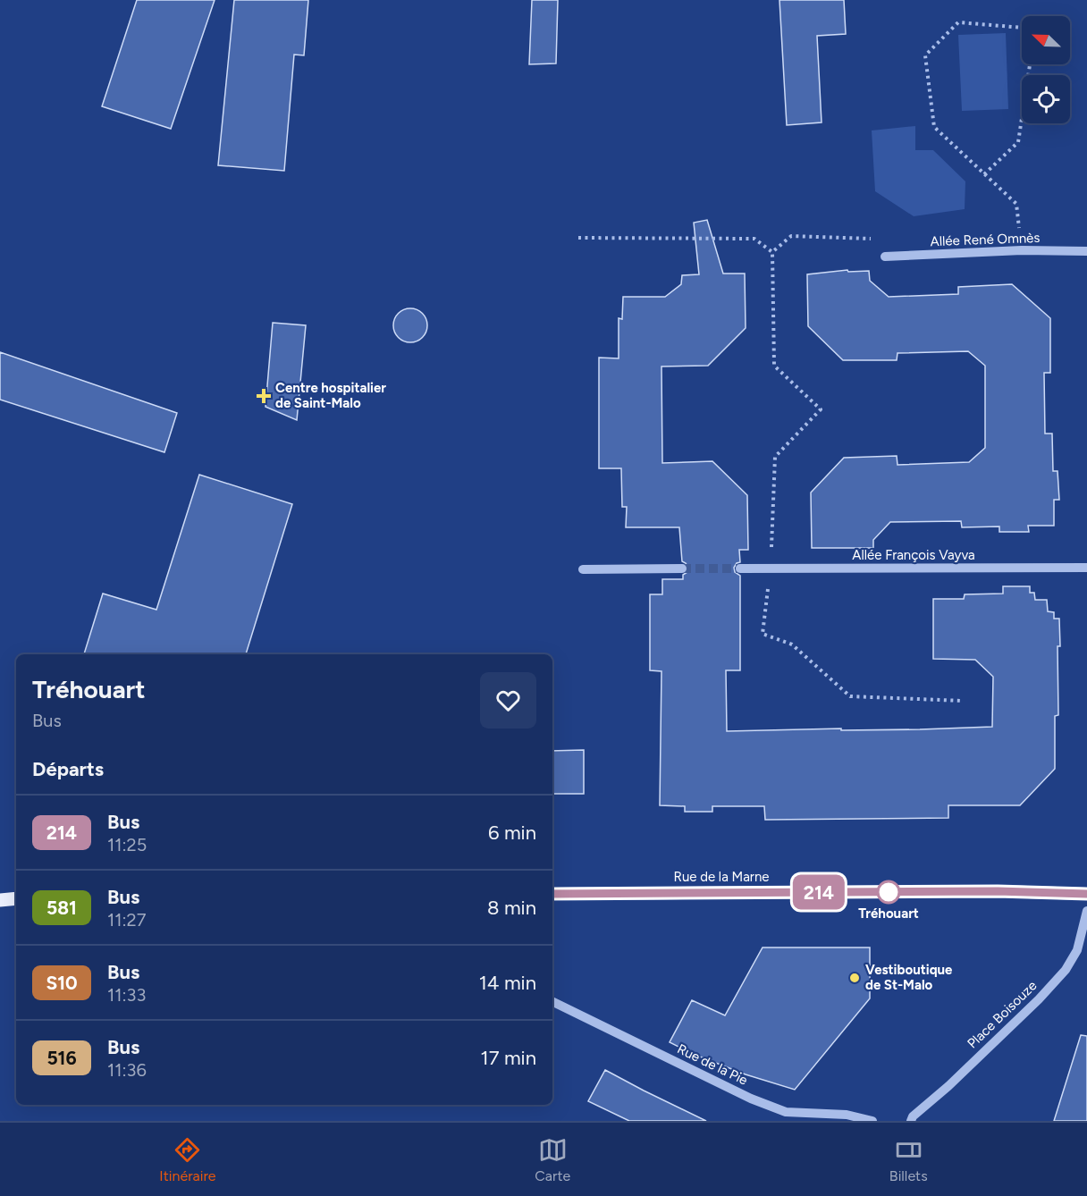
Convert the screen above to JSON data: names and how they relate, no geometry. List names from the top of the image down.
{
  "streets": {
    "main road": ["Rue de la Marne"],
    "street": [
      "Allée René Omnès",
      "Allée François Vayva",
      "Place Boisouze",
      "Rue de la Pie"
    ]
  },
  "places": {
    "health": ["Centre hospitalier de Saint-Malo"],
    "other": ["Tréhouart", "Vestiboutique de St-Malo"]
  },
  "lines": ["bus line 214"],
  "north": "top left",
  "page": {
    "on_map": "214",
    "heading": [
      ["Tréhouart", "Bus"],
      "Départs"
    ],
    "list": [
      {
        "mark": "214",
        "name": "Bus",
        "note": "11:25",
        "value": "6 min"
      },
      {
        "mark": "581",
        "name": "Bus",
        "note": "11:27",
        "value": "8 min"
      },
      {
        "mark": "S10",
        "name": "Bus",
        "note": "11:33",
        "value": "14 min"
      },
      {
        "mark": "516",
        "name": "Bus",
        "note": "11:36",
        "value": "17 min"
      }
    ],
    "tabs": ["Itinéraire", "Carte", "Billets"]
  }
}
